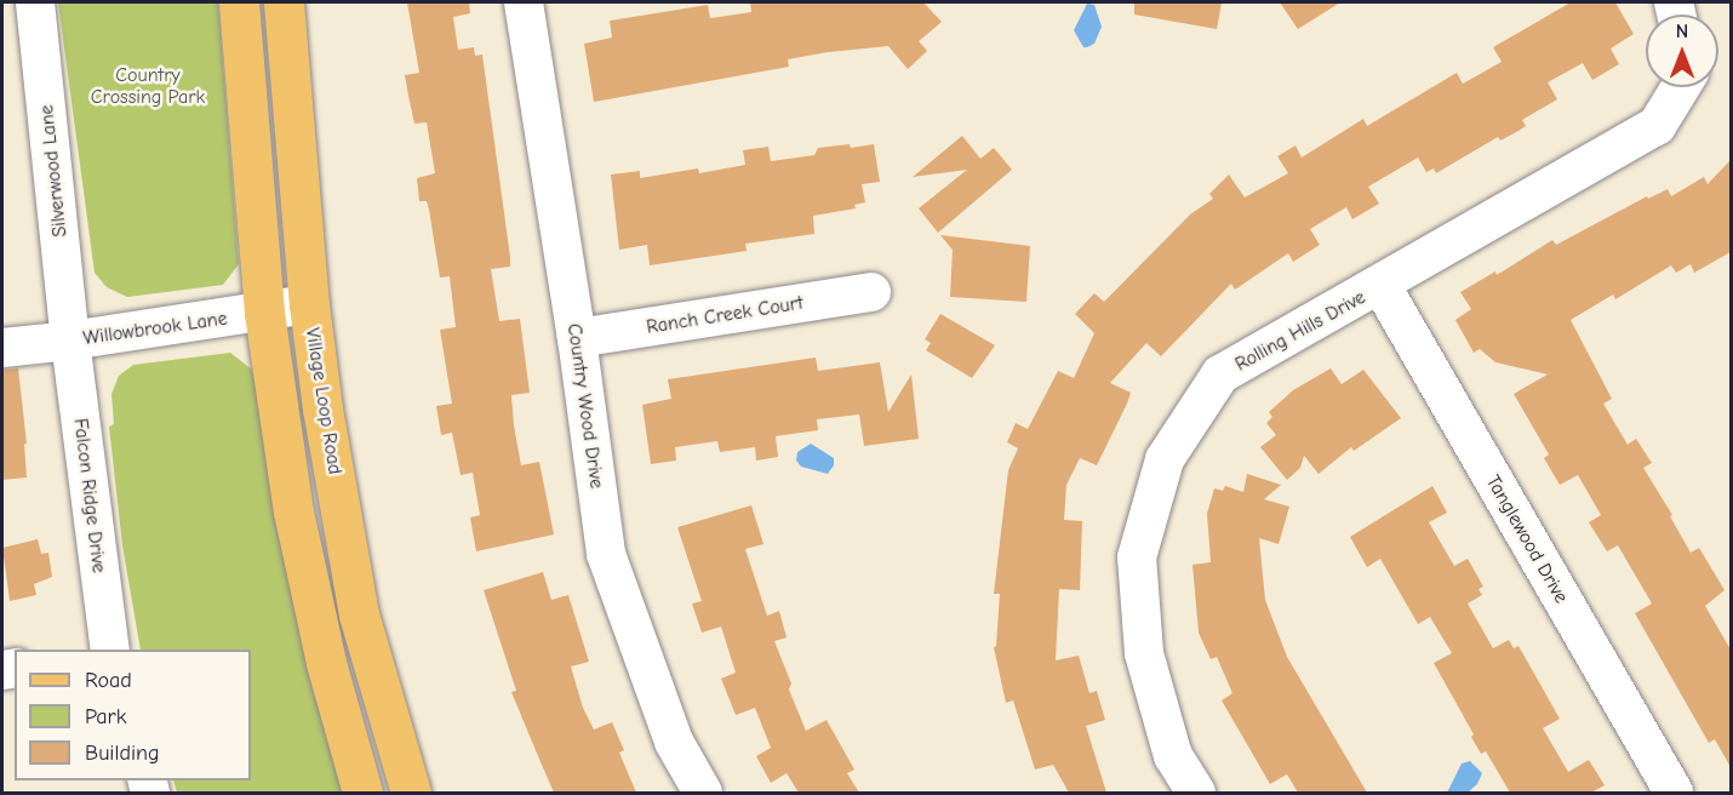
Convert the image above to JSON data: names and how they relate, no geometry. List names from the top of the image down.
{
  "streets": {
    "main road": ["Village Loop Road"],
    "street": [
      "Silverwood Lane",
      "Ranch Creek Court",
      "Willowbrook Lane",
      "Rolling Hills Drive",
      "Country Wood Drive",
      "Falcon Ridge Drive",
      "Tanglewood Drive"
    ]
  },
  "crossings": [
    ["Silverwood Lane", "Willowbrook Lane"],
    ["Silverwood Lane", "Falcon Ridge Drive"],
    ["Ranch Creek Court", "Country Wood Drive"],
    ["Willowbrook Lane", "Village Loop Road"],
    ["Willowbrook Lane", "Falcon Ridge Drive"],
    ["Rolling Hills Drive", "Tanglewood Drive"]
  ],
  "parks": ["Country Crossing Park"],
  "legend": ["Road", "Park", "Building"],
  "north": "top"
}
